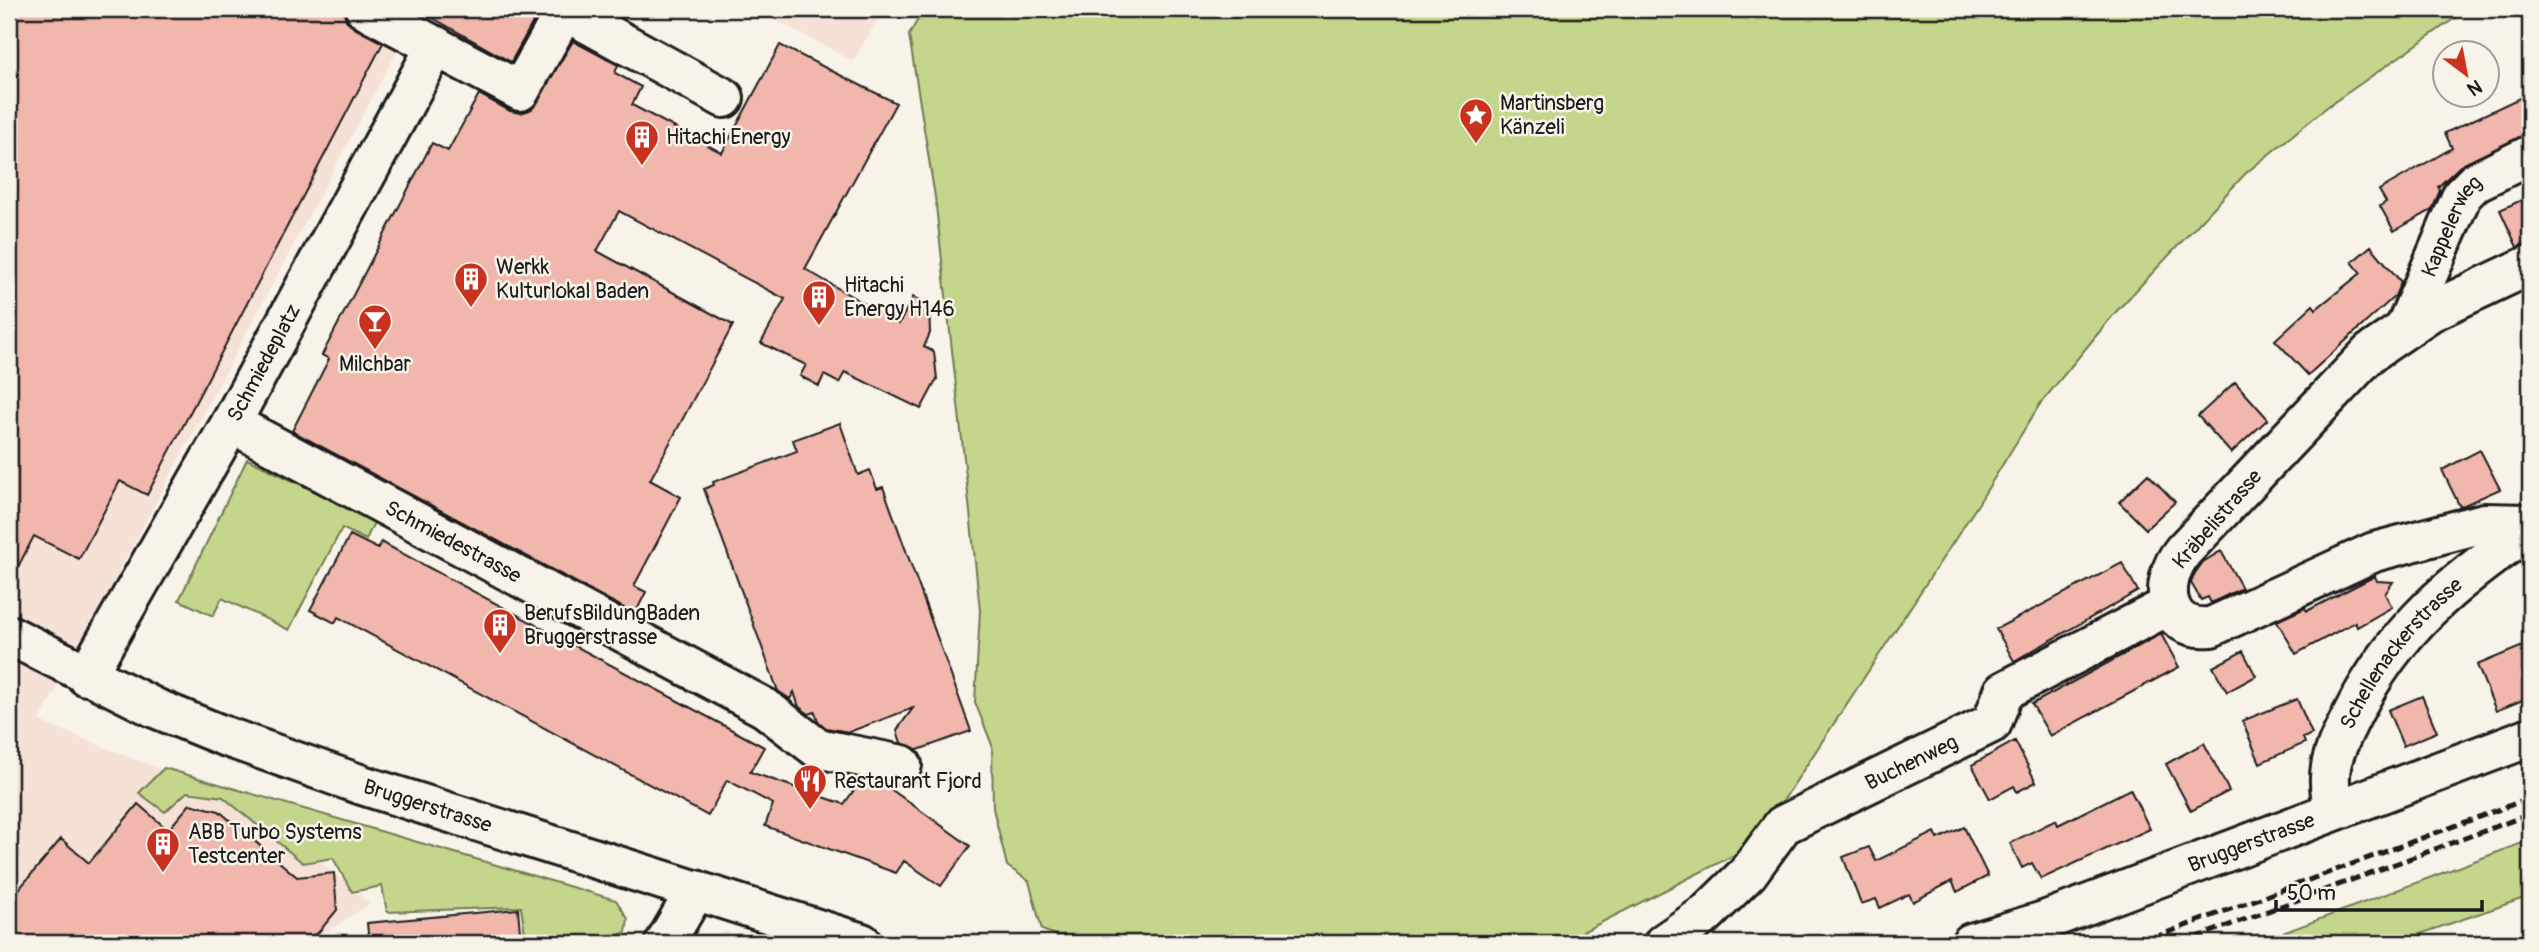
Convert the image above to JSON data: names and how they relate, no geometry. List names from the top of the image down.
{
  "streets": {
    "street": [
      "Kappelerweg",
      "Schmiedeplatz",
      "Kräbelistrasse",
      "Schmiedestrasse",
      "Schellenackerstrasse",
      "Buchenweg",
      "Bruggerstrasse"
    ]
  },
  "crossings": [
    ["Kappelerweg", "Kräbelistrasse"],
    ["Schmiedeplatz", "Schmiedestrasse"],
    ["Schmiedeplatz", "Bruggerstrasse"],
    ["Kräbelistrasse", "Buchenweg"],
    ["Schellenackerstrasse", "Bruggerstrasse"]
  ],
  "places": {
    "place": ["Martinsberg Känzeli"],
    "building": [
      "Hitachi Energy",
      "Werkk Kulturlokal Baden",
      "Hitachi Energy H146",
      "BerufsBildungBaden Bruggerstrasse",
      "ABB Turbo Systems Testcenter"
    ],
    "bar": ["Milchbar"],
    "restaurant": ["Restaurant Fjord"]
  },
  "scale_bar": "50 m",
  "north": "bottom right"
}
